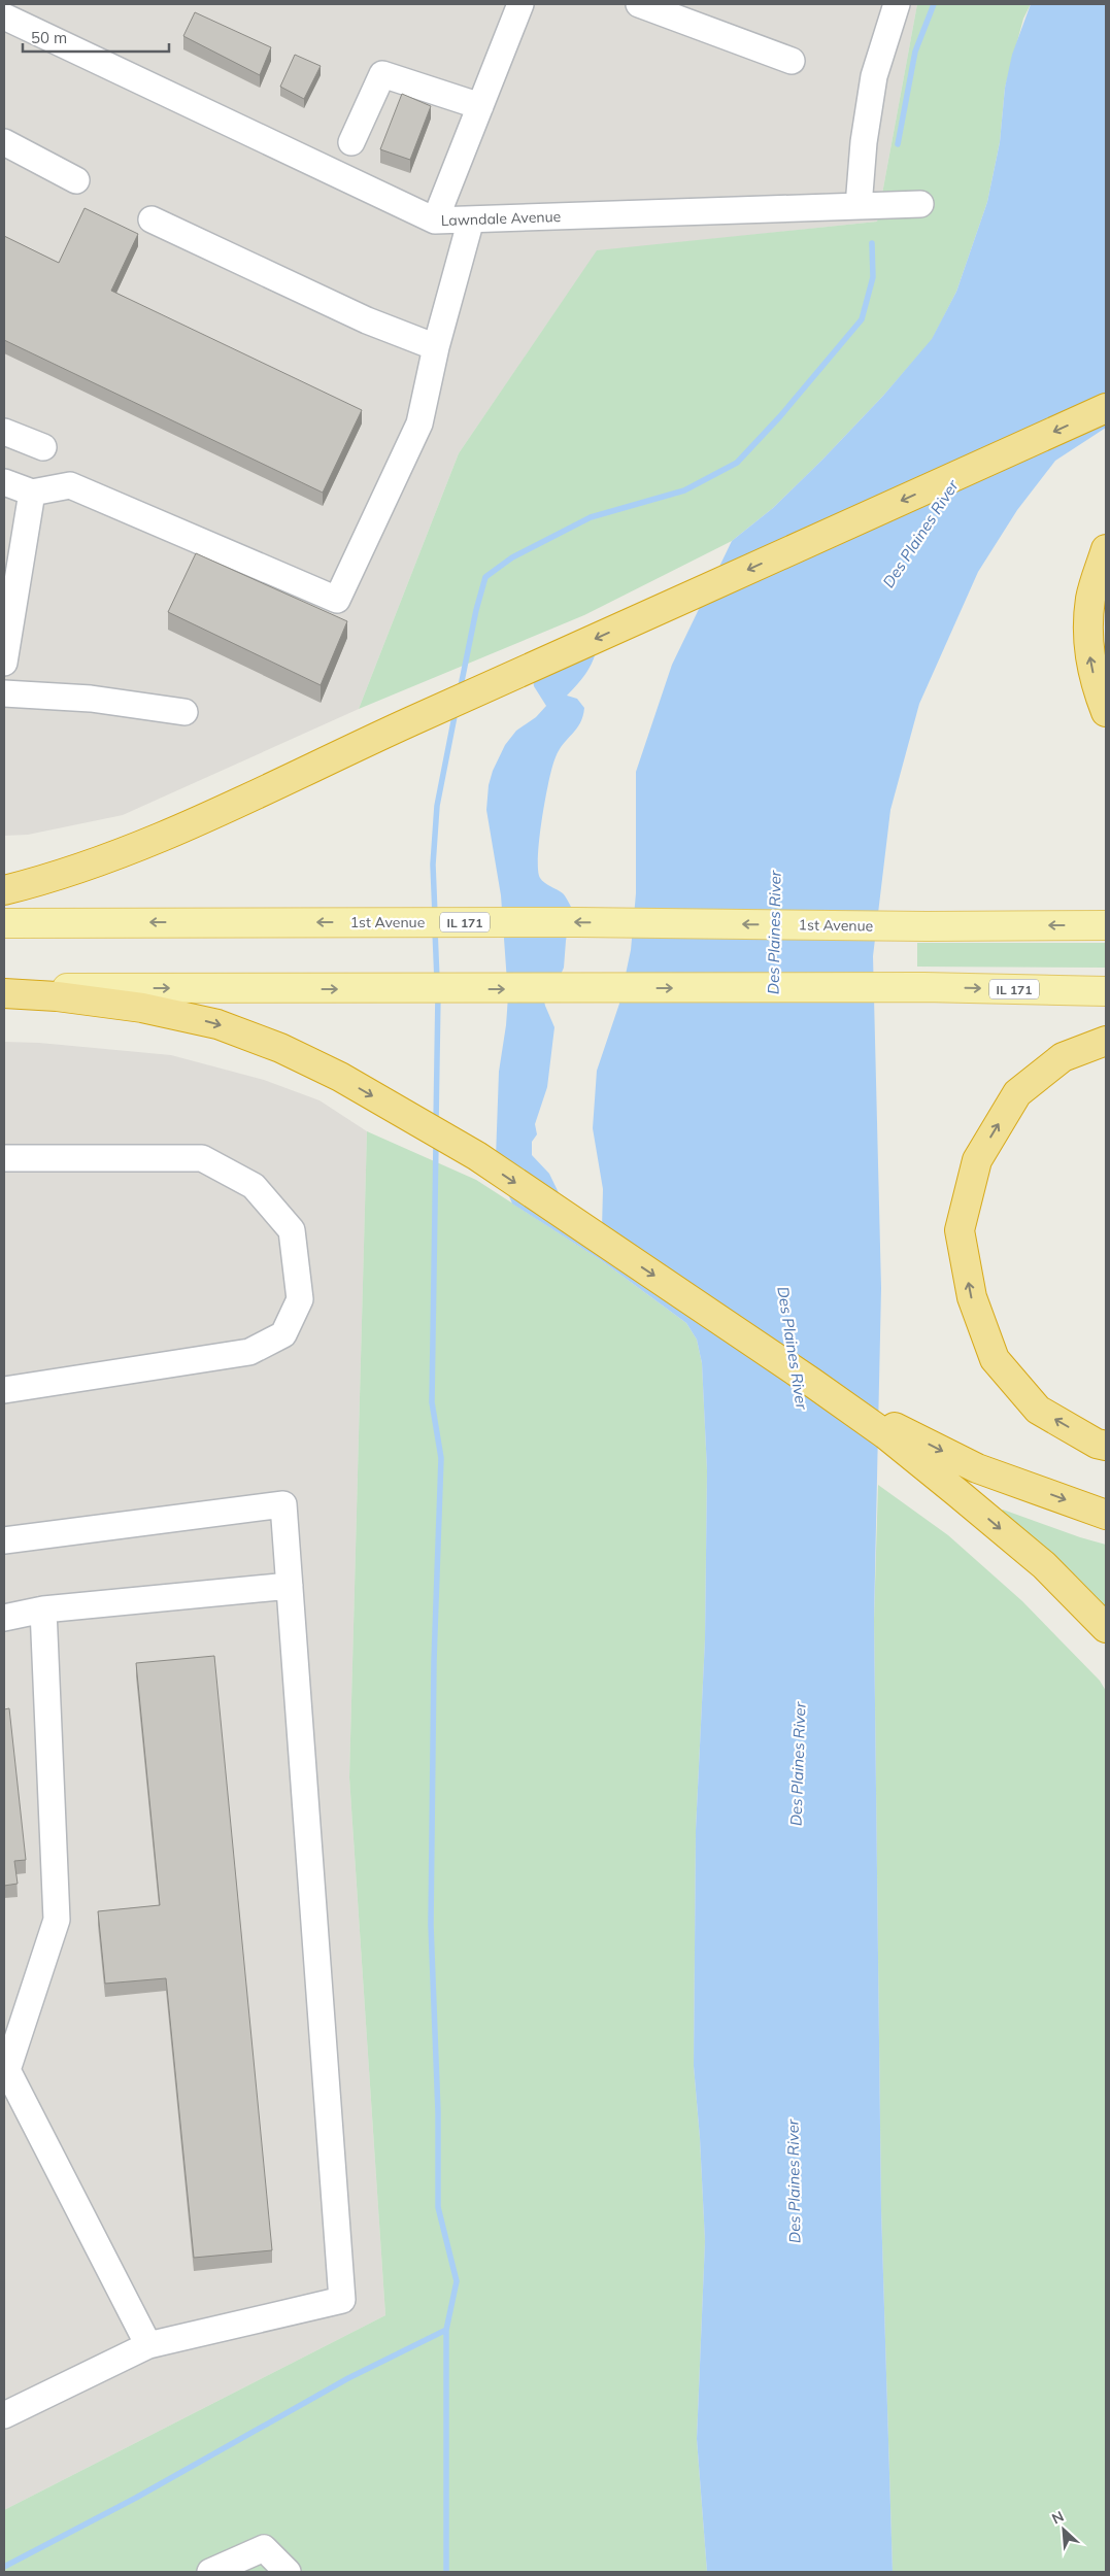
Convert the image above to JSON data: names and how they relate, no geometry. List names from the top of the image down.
{
  "streets": {
    "main road": ["1st Avenue", "IL 171"],
    "street": ["Lawndale Avenue"]
  },
  "water": ["Des Plaines River"],
  "scale_bar": "50 m",
  "north": "top left"
}
